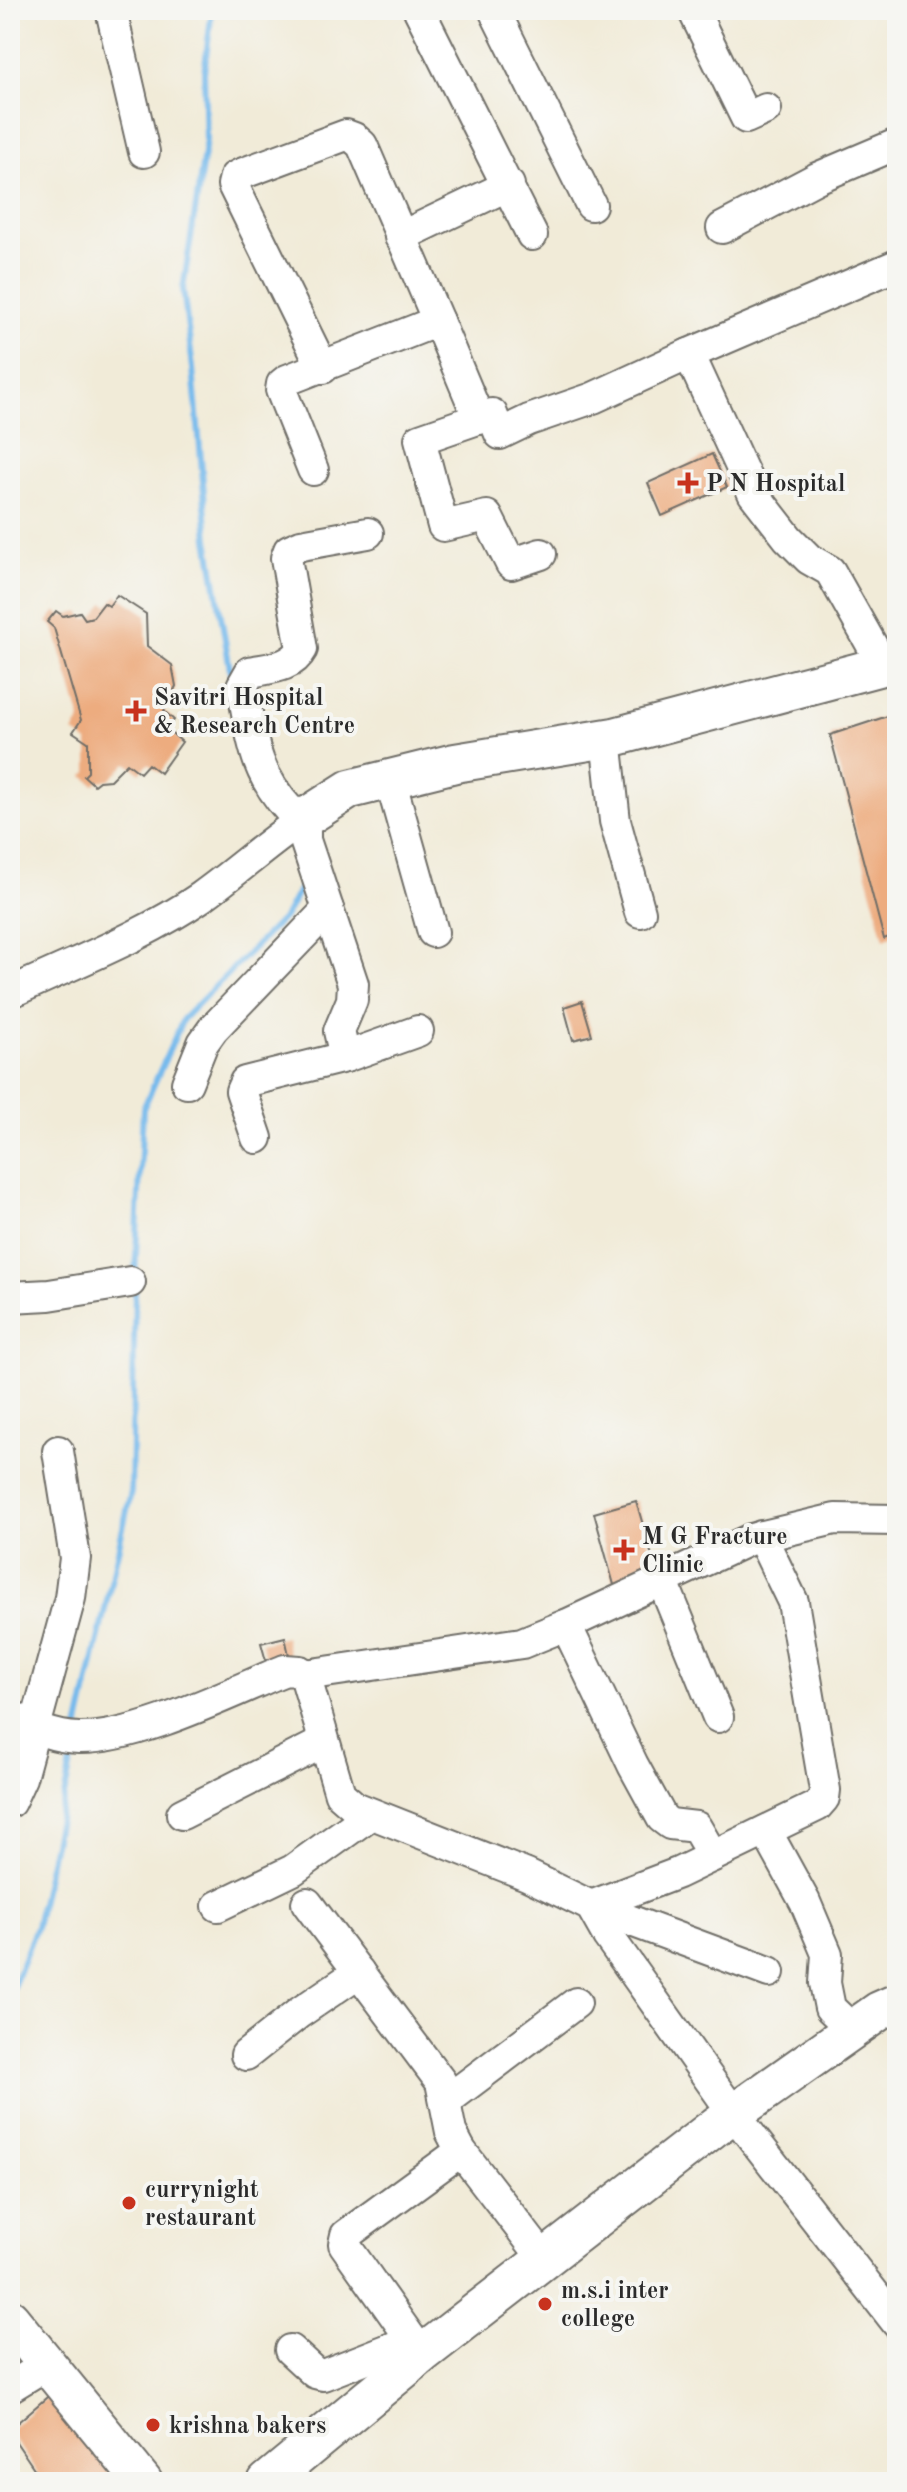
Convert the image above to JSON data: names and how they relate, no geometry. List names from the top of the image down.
{
  "places": {
    "health": ["P N Hospital", "Savitri Hospital & Research Centre", "M G Fracture Clinic"],
    "other": ["currynight restaurant", "m.s.i inter college", "krishna bakers"]
  }
}
